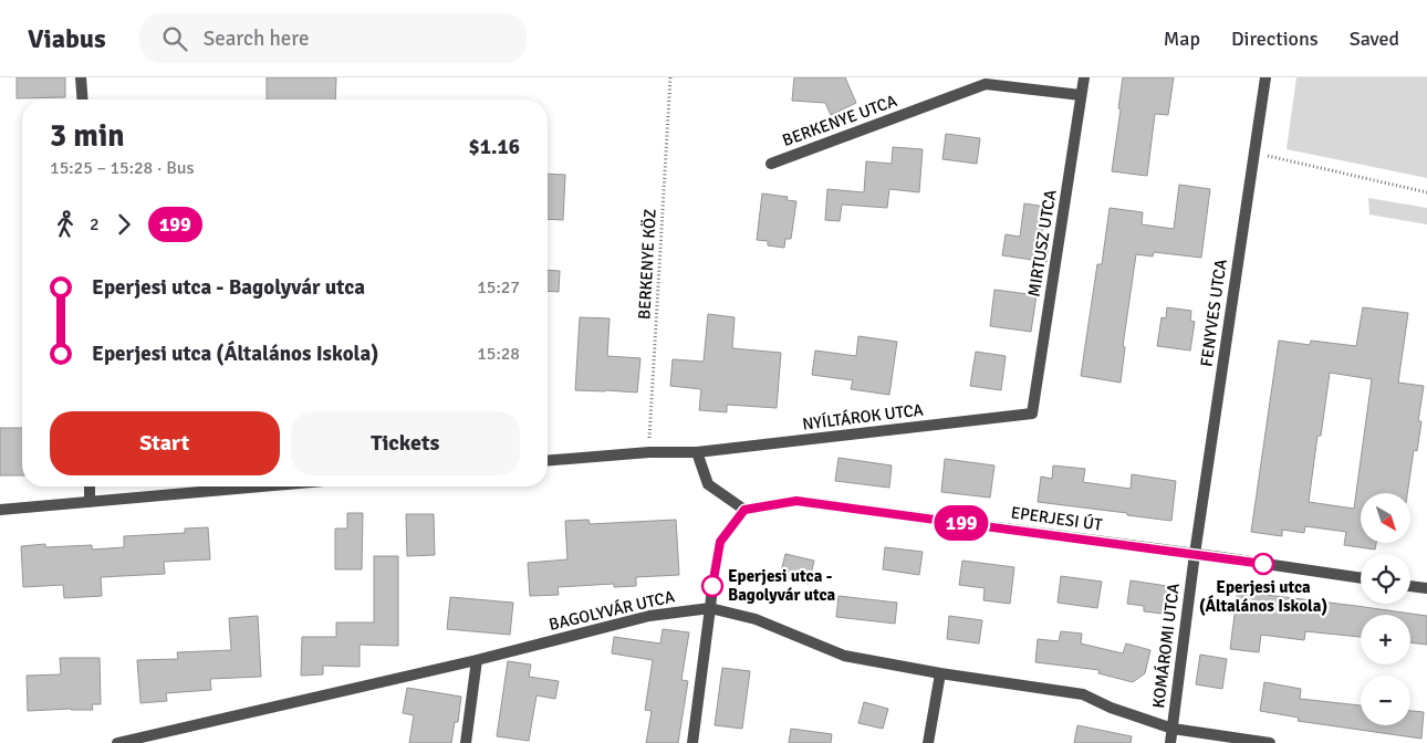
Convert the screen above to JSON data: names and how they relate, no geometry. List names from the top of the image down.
{
  "streets": {
    "street": [
      "BERKENYE UTCA",
      "MIRTUSZ UTCA",
      "FENYVES UTCA",
      "NYÍLTÁROK UTCA",
      "EPERJESI ÚT",
      "BAGOLYVÁR UTCA",
      "KOMÁROMI UTCA"
    ],
    "path": ["BERKENYE KÖZ"]
  },
  "crossings": [
    ["BERKENYE UTCA", "MIRTUSZ UTCA"],
    ["MIRTUSZ UTCA", "NYÍLTÁROK UTCA"],
    ["BERKENYE KÖZ", "NYÍLTÁROK UTCA"],
    ["FENYVES UTCA", "EPERJESI ÚT"],
    ["FENYVES UTCA", "KOMÁROMI UTCA"],
    ["EPERJESI ÚT", "KOMÁROMI UTCA"],
    ["BAGOLYVÁR UTCA", "KOMÁROMI UTCA"]
  ],
  "places": ["Eperjesi utca (Általános Iskola)", "Eperjesi utca - Bagolyvár utca"],
  "lines": ["bus line 199"],
  "north": "bottom right",
  "page": {
    "header": "Viabus",
    "search": "Search here",
    "nav": ["Map", "Directions", "Saved"],
    "on_map": "199",
    "heading": ["3 min", "15:25 – 15:28 · Bus", "$1.16"],
    "legs": ["2", "199"],
    "list": [
      {
        "name": "Eperjesi utca - Bagolyvár utca",
        "value": "15:27"
      },
      {
        "name": "Eperjesi utca (Általános Iskola)",
        "value": "15:28"
      }
    ],
    "buttons": ["Start", "Tickets"],
    "map_buttons": ["+", "−"]
  }
}
